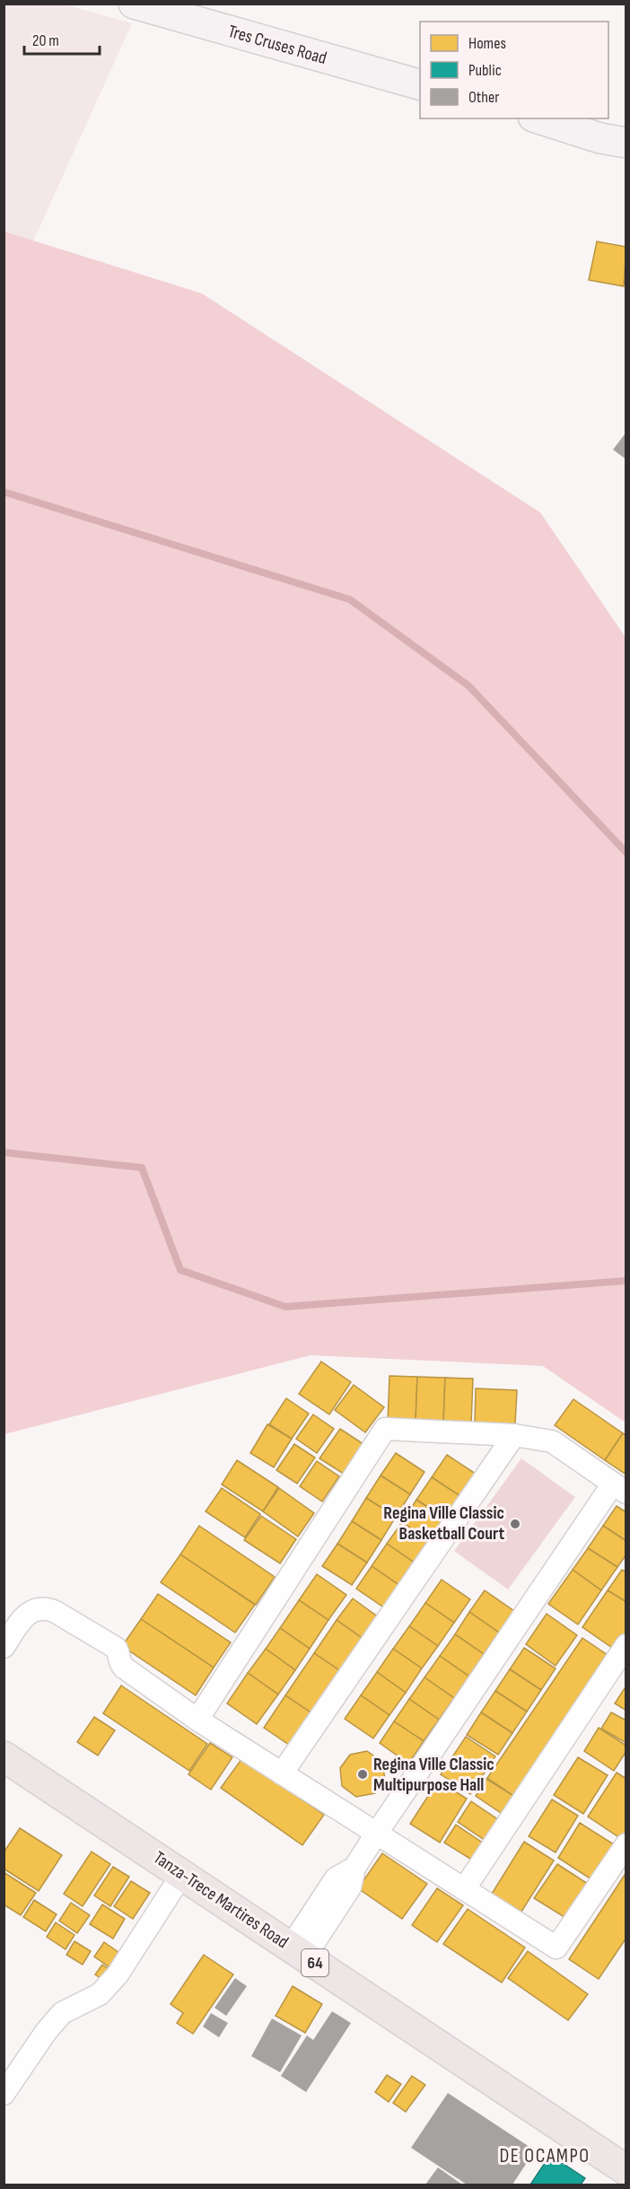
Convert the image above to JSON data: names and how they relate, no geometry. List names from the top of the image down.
{
  "streets": {
    "main road": ["Tres Cruses Road", "Tanza-Trece Martires Road", "64"]
  },
  "districts": ["DE OCAMPO"],
  "places": ["Regina Ville Classic Basketball Court", "Regina Ville Classic Multipurpose Hall"],
  "legend": ["Homes", "Public", "Other"],
  "scale_bar": "20 m"
}
